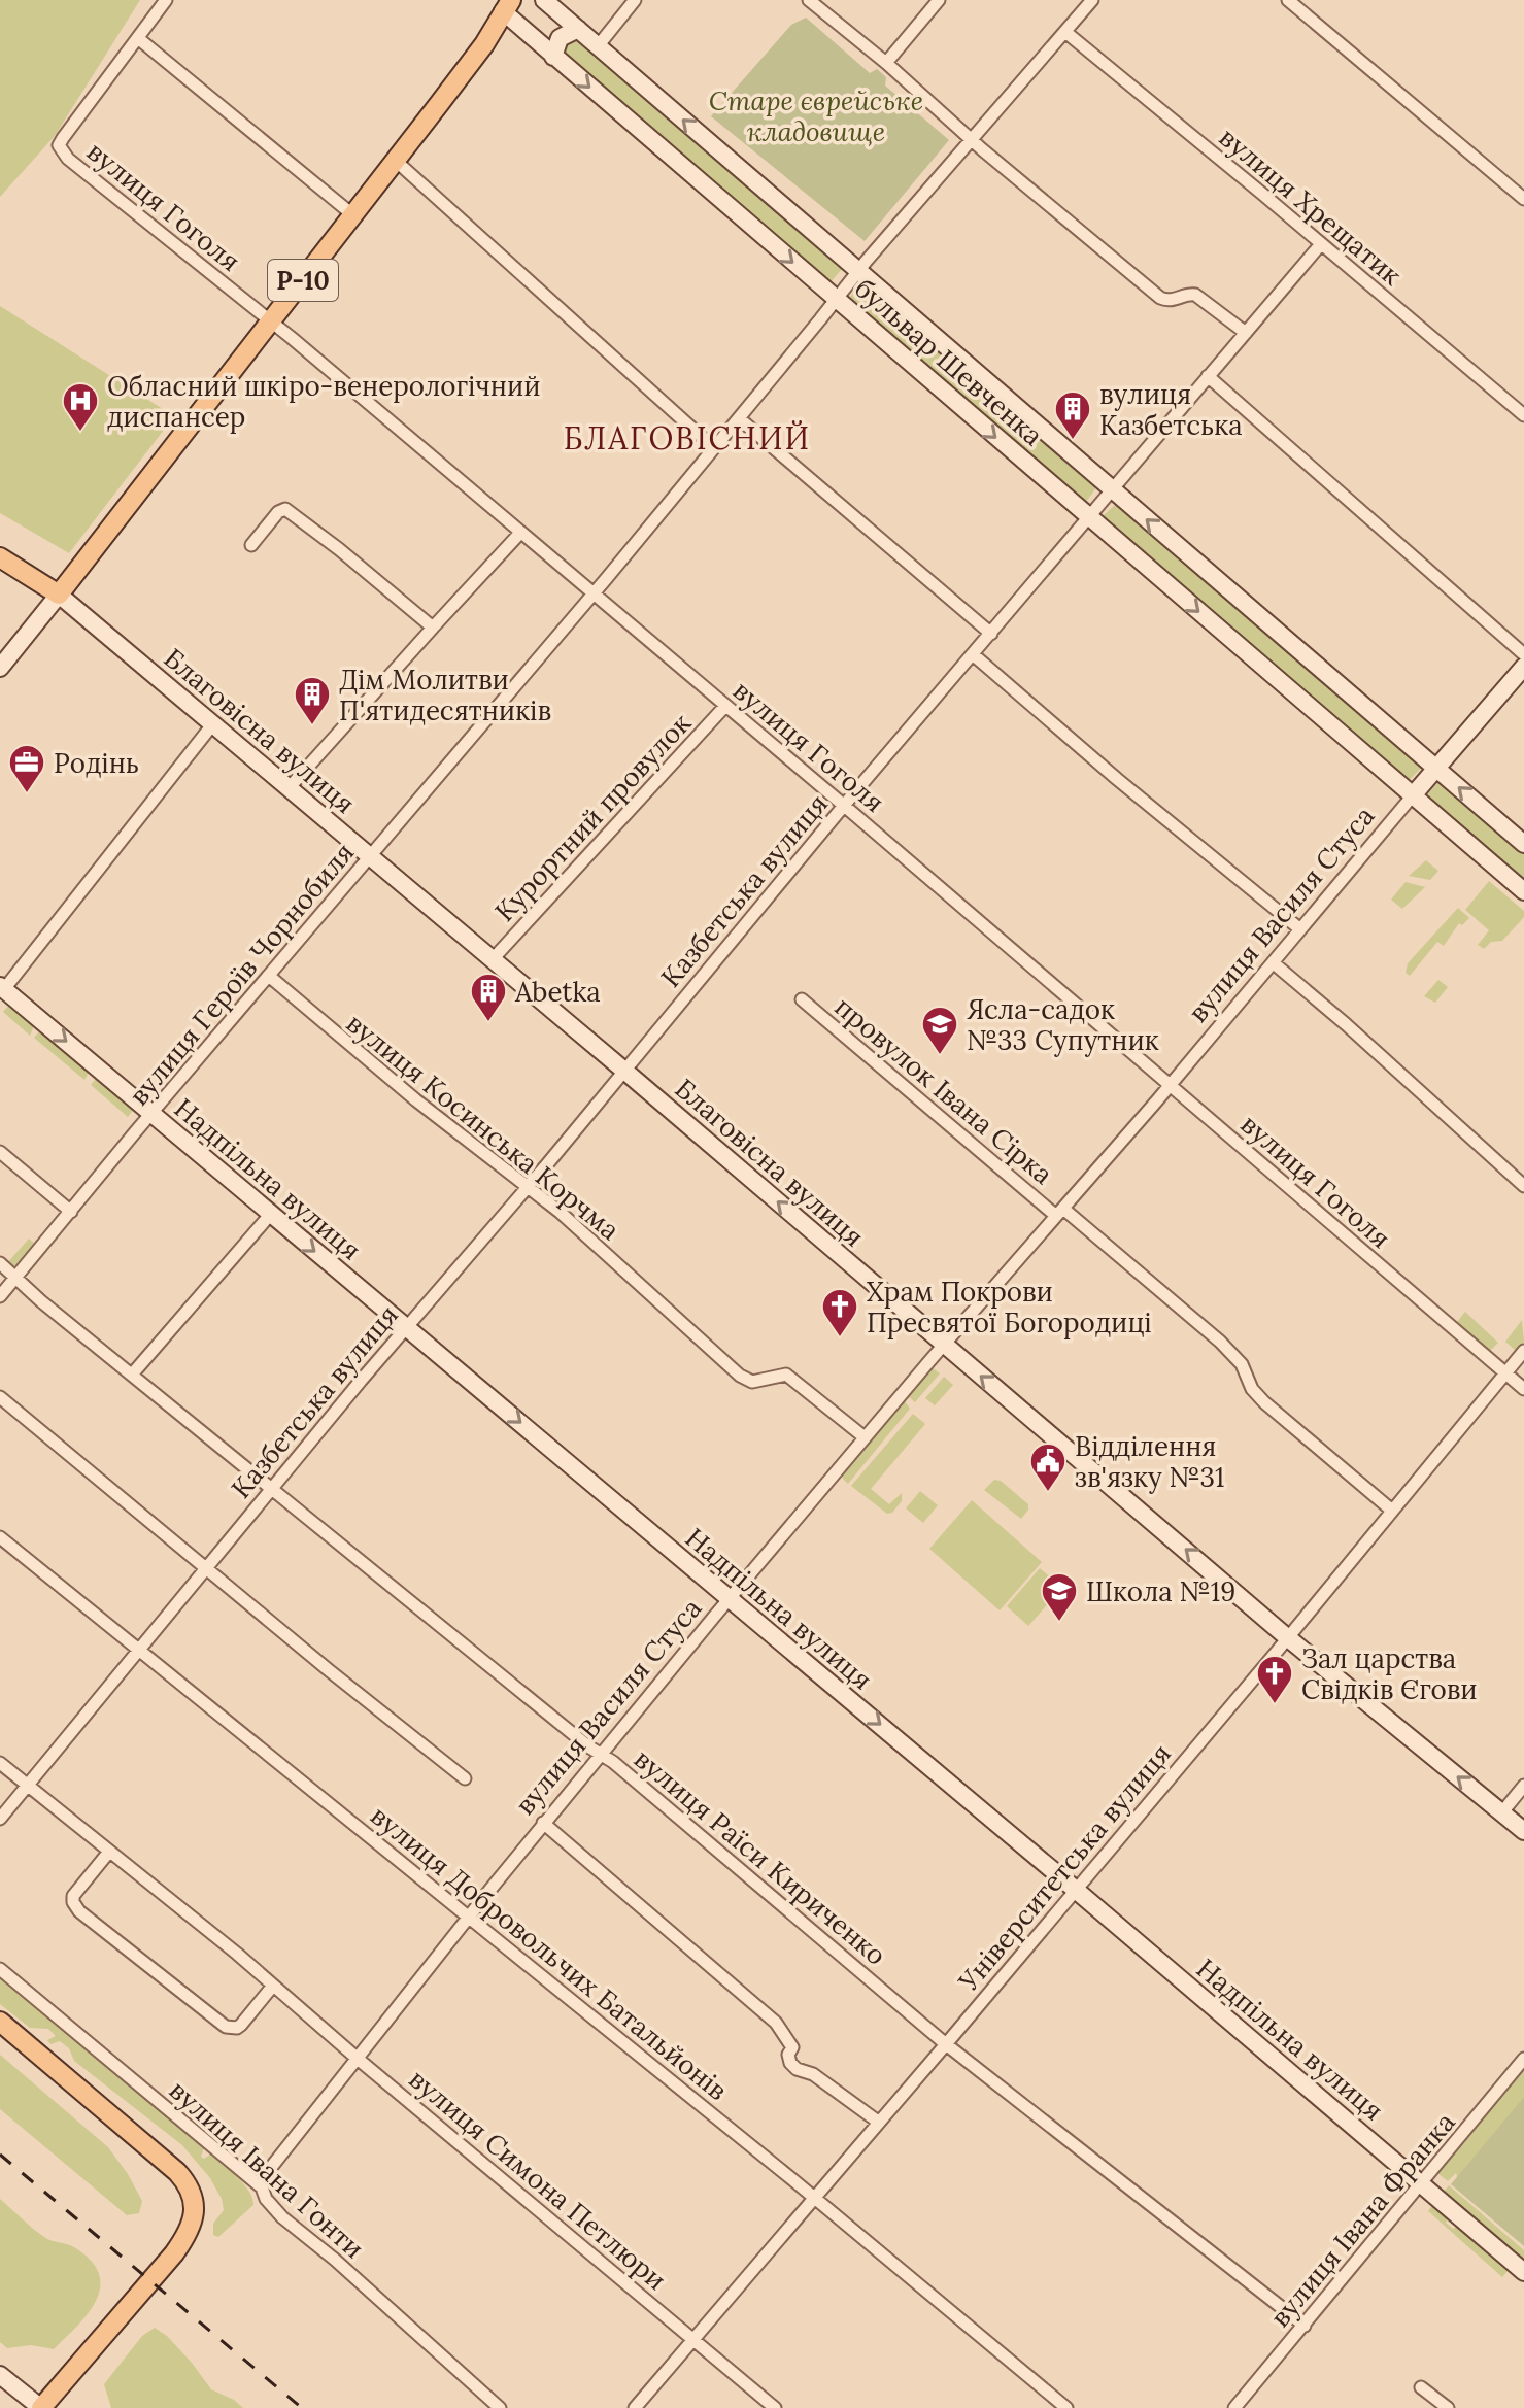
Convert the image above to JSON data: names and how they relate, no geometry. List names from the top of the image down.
{
  "streets": {
    "main road": [
      "Р-10",
      "бульвар Шевченка",
      "Благовісна вулиця",
      "вулиця Василя Стуса",
      "Надпільна вулиця"
    ],
    "street": [
      "вулиця Гоголя",
      "вулиця Хрещатик",
      "Курортний провулок",
      "Казбетська вулиця",
      "вулиця Героїв Чорнобиля",
      "провулок Івана Сірка",
      "вулиця Косинська Корчма",
      "вулиця Раїси Кириченко",
      "Університетська вулиця",
      "вулиця Добровольчих Батальйонів",
      "вулиця Івана Гонти",
      "вулиця Симона Петлюри",
      "вулиця Івана Франка"
    ]
  },
  "crossings": [
    ["вулиця Гоголя", "Р-10"],
    ["вулиця Гоголя", "Курортний провулок"],
    ["вулиця Гоголя", "Казбетська вулиця"],
    ["вулиця Гоголя", "вулиця Василя Стуса"],
    ["вулиця Гоголя", "вулиця Героїв Чорнобиля"],
    ["вулиця Гоголя", "Університетська вулиця"],
    ["вулиця Хрещатик", "Казбетська вулиця"],
    ["вулиця Хрещатик", "вулиця Героїв Чорнобиля"],
    ["Р-10", "бульвар Шевченка"],
    ["Р-10", "Благовісна вулиця"],
    ["бульвар Шевченка", "Казбетська вулиця"],
    ["бульвар Шевченка", "вулиця Василя Стуса"],
    ["бульвар Шевченка", "вулиця Героїв Чорнобиля"],
    ["Благовісна вулиця", "Курортний провулок"],
    ["Благовісна вулиця", "Казбетська вулиця"],
    ["Благовісна вулиця", "вулиця Василя Стуса"],
    ["Благовісна вулиця", "вулиця Героїв Чорнобиля"],
    ["Благовісна вулиця", "Університетська вулиця"],
    ["Казбетська вулиця", "вулиця Косинська Корчма"],
    ["Казбетська вулиця", "Надпільна вулиця"],
    ["Казбетська вулиця", "вулиця Раїси Кириченко"],
    ["Казбетська вулиця", "вулиця Добровольчих Батальйонів"],
    ["Казбетська вулиця", "вулиця Симона Петлюри"],
    ["вулиця Василя Стуса", "провулок Івана Сірка"],
    ["вулиця Василя Стуса", "вулиця Косинська Корчма"],
    ["вулиця Василя Стуса", "Надпільна вулиця"],
    ["вулиця Василя Стуса", "вулиця Раїси Кириченко"],
    ["вулиця Василя Стуса", "вулиця Добровольчих Батальйонів"],
    ["вулиця Василя Стуса", "вулиця Івана Гонти"],
    ["вулиця Василя Стуса", "вулиця Симона Петлюри"],
    ["вулиця Героїв Чорнобиля", "вулиця Косинська Корчма"],
    ["вулиця Героїв Чорнобиля", "Надпільна вулиця"],
    ["вулиця Героїв Чорнобиля", "вулиця Раїси Кириченко"],
    ["провулок Івана Сірка", "Університетська вулиця"],
    ["Надпільна вулиця", "Університетська вулиця"],
    ["Надпільна вулиця", "вулиця Івана Франка"],
    ["вулиця Раїси Кириченко", "Університетська вулиця"],
    ["вулиця Раїси Кириченко", "вулиця Івана Франка"],
    ["Університетська вулиця", "вулиця Добровольчих Батальйонів"],
    ["Університетська вулиця", "вулиця Симона Петлюри"]
  ],
  "one_way": ["Благовісна вулиця", "Надпільна вулиця"],
  "districts": ["БЛАГОВІСНИЙ"],
  "parks": ["Старе єврейське кладовище"],
  "places": {
    "hospital": ["Обласний шкіро-венерологічний диспансер"],
    "building": ["вулиця Казбетська", "Дім Молитви П'ятидесятників", "Abetka"],
    "office": ["Родінь"],
    "school or university": ["Ясла-садок №33 Супутник", "Школа №19"],
    "church": ["Храм Покрови Пресвятої Богородиці", "Зал царства Свідків Єгови"],
    "public building": ["Відділення зв'язку №31"]
  }
}
